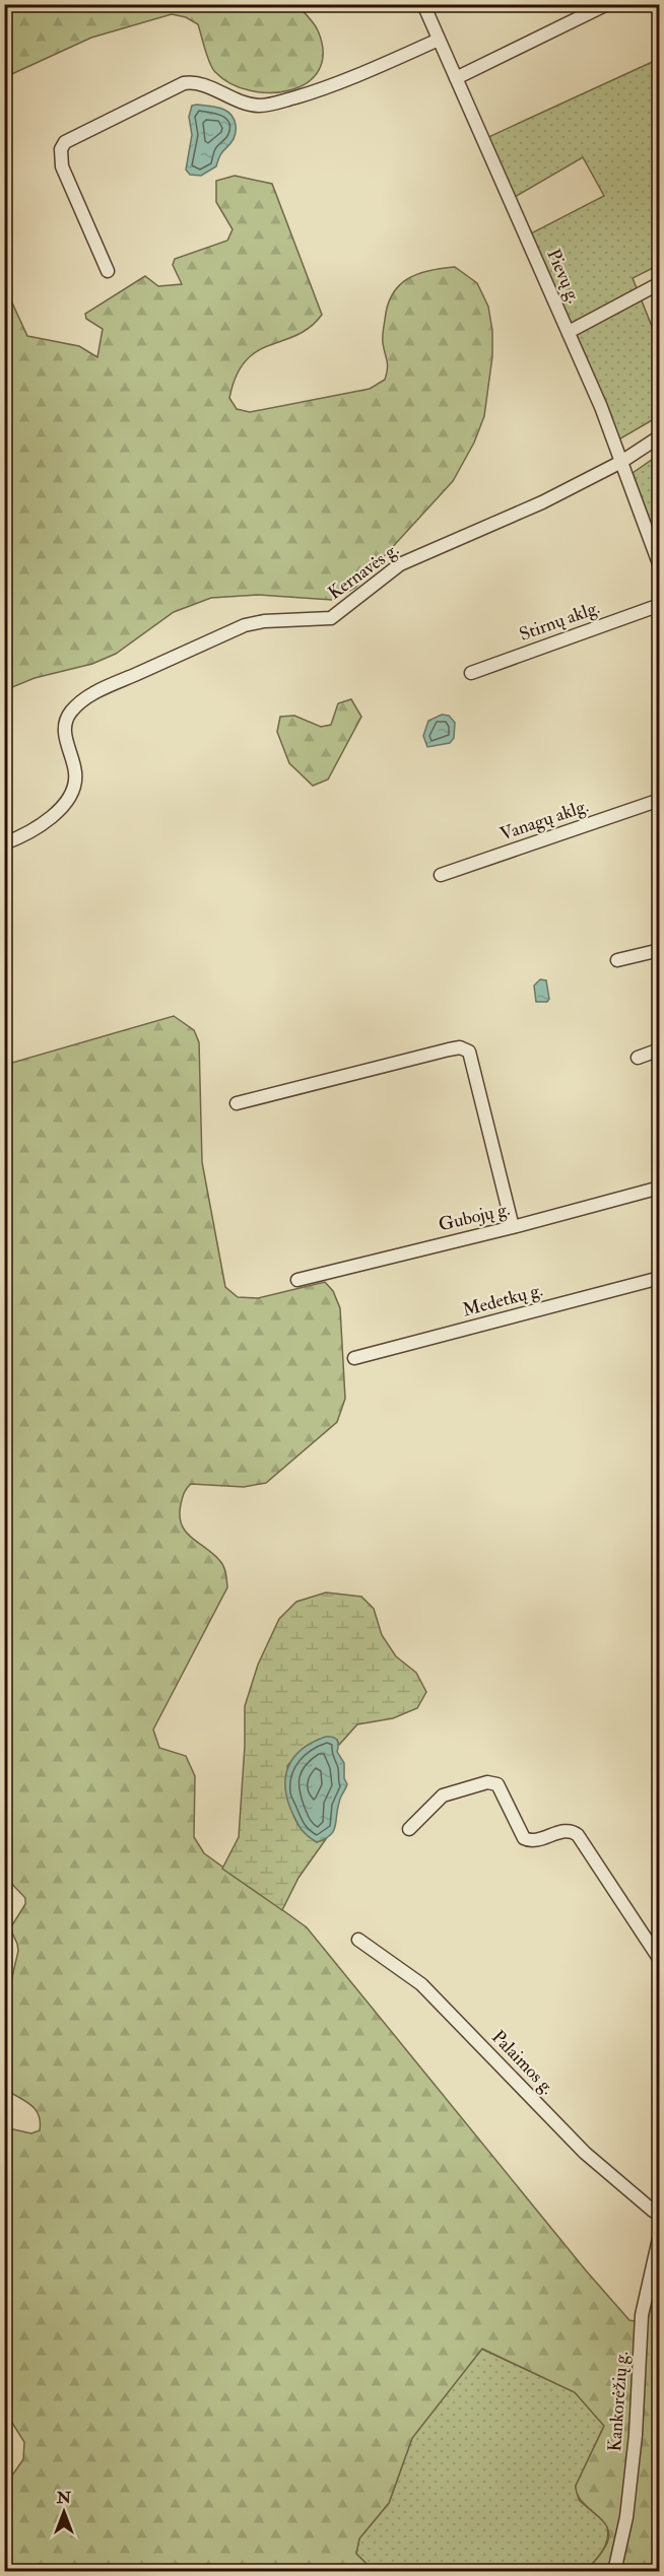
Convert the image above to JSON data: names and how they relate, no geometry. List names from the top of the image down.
{
  "streets": {
    "street": [
      "Pievų g.",
      "Kernavės g.",
      "Stirnų aklg.",
      "Vanagų aklg.",
      "Gubojų g.",
      "Medetkų g.",
      "Palaimos g.",
      "Kankorėžių g."
    ]
  },
  "crossings": [
    ["Pievų g.", "Kernavės g."]
  ],
  "north": "top"
}
